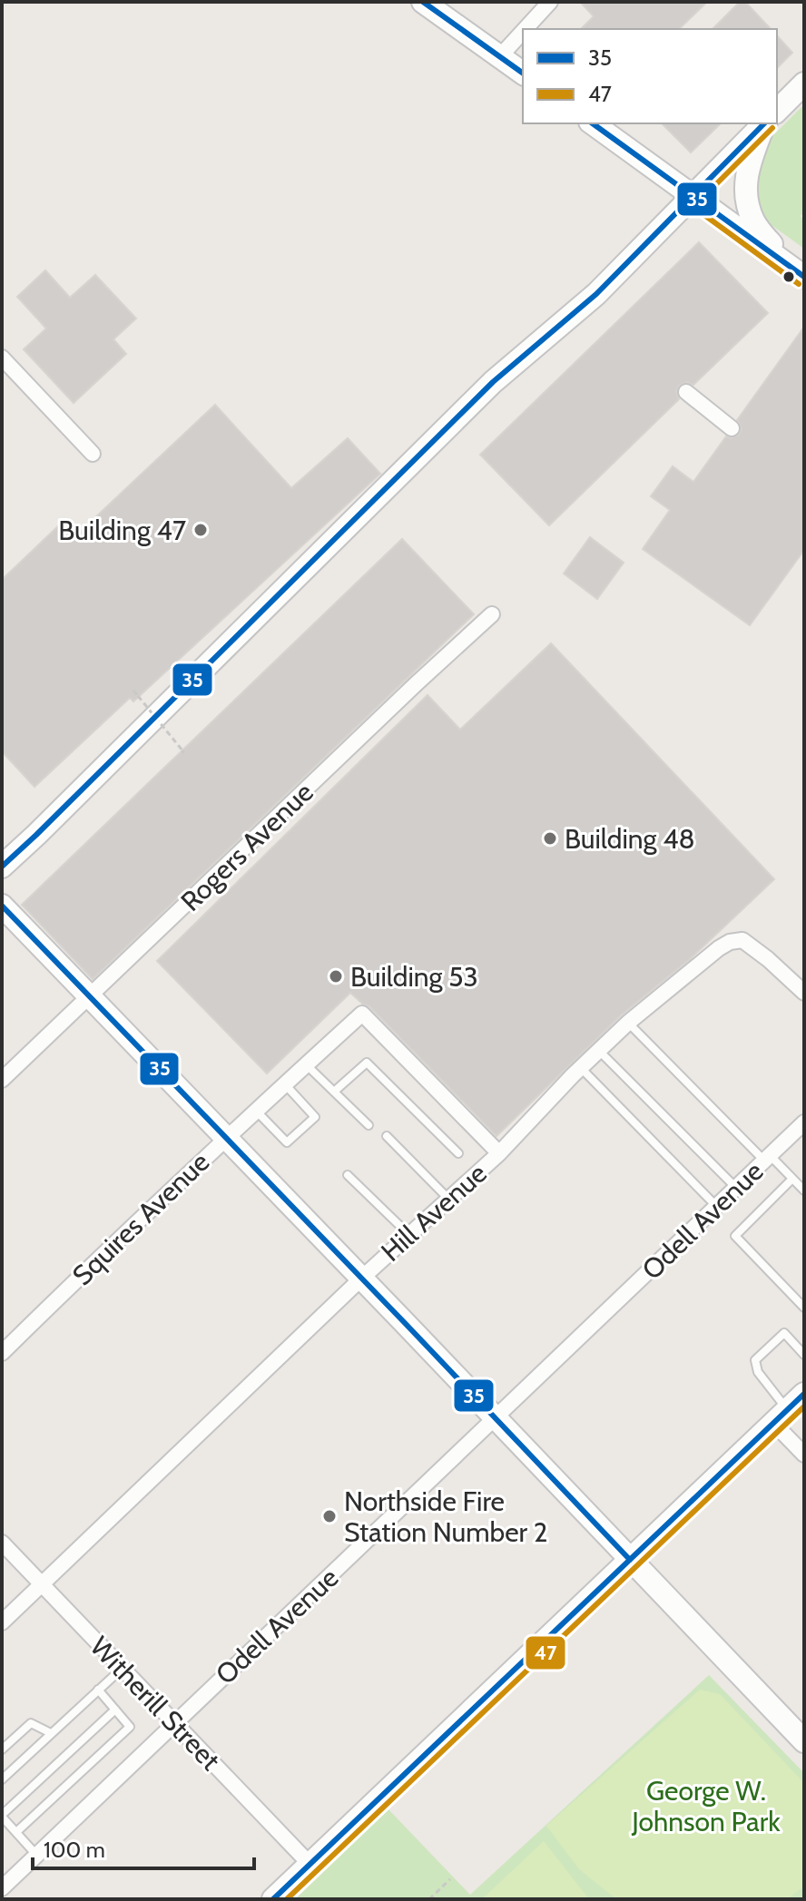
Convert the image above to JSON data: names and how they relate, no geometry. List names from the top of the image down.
{
  "streets": {
    "street": [
      "Rogers Avenue",
      "Hill Avenue",
      "Squires Avenue",
      "Odell Avenue",
      "Witherill Street"
    ]
  },
  "crossings": [
    ["Hill Avenue", "Squires Avenue"],
    ["Hill Avenue", "Witherill Street"],
    ["Odell Avenue", "Witherill Street"]
  ],
  "parks": ["George W. Johnson Park"],
  "places": [
    "Building 47",
    "Building 48",
    "Building 53",
    "Northside Fire Station Number 2"
  ],
  "lines": ["transit line 35", "transit line 47"],
  "legend": ["35", "47"],
  "scale_bar": "100 m"
}
